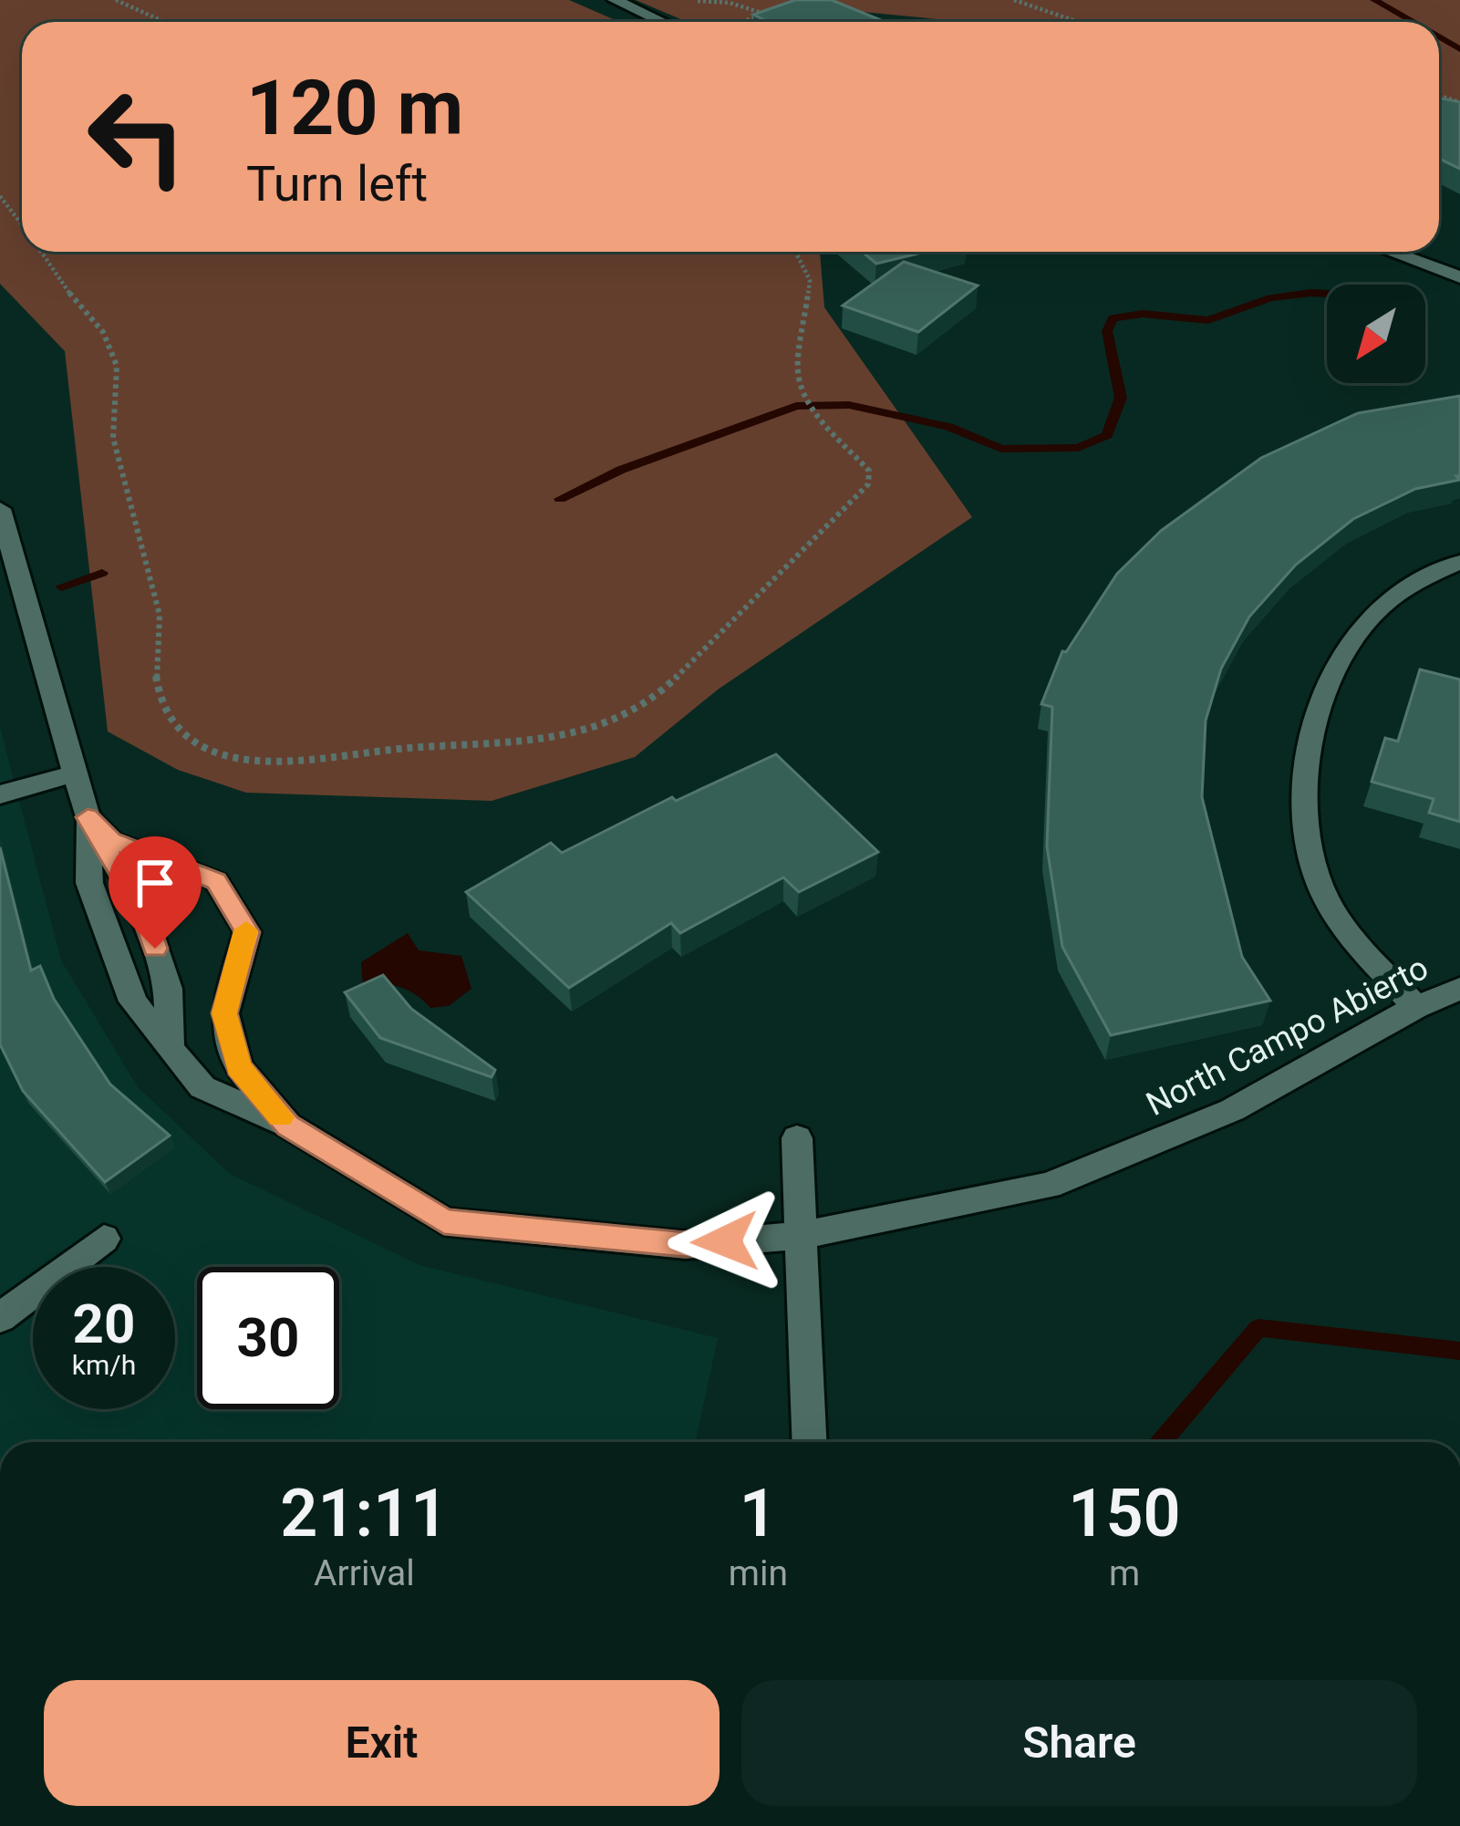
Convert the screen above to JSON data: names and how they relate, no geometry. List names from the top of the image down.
{
  "streets": {
    "street": ["North Campo Abierto"]
  },
  "north": "bottom left",
  "page": {
    "turn": ["120 m", "Turn left"],
    "speed": "20 km/h",
    "limit": "30",
    "eta": [
      "21:11",
      "Arrival",
      "1",
      "min",
      "150",
      "m"
    ],
    "buttons": ["Exit", "Share"]
  }
}
